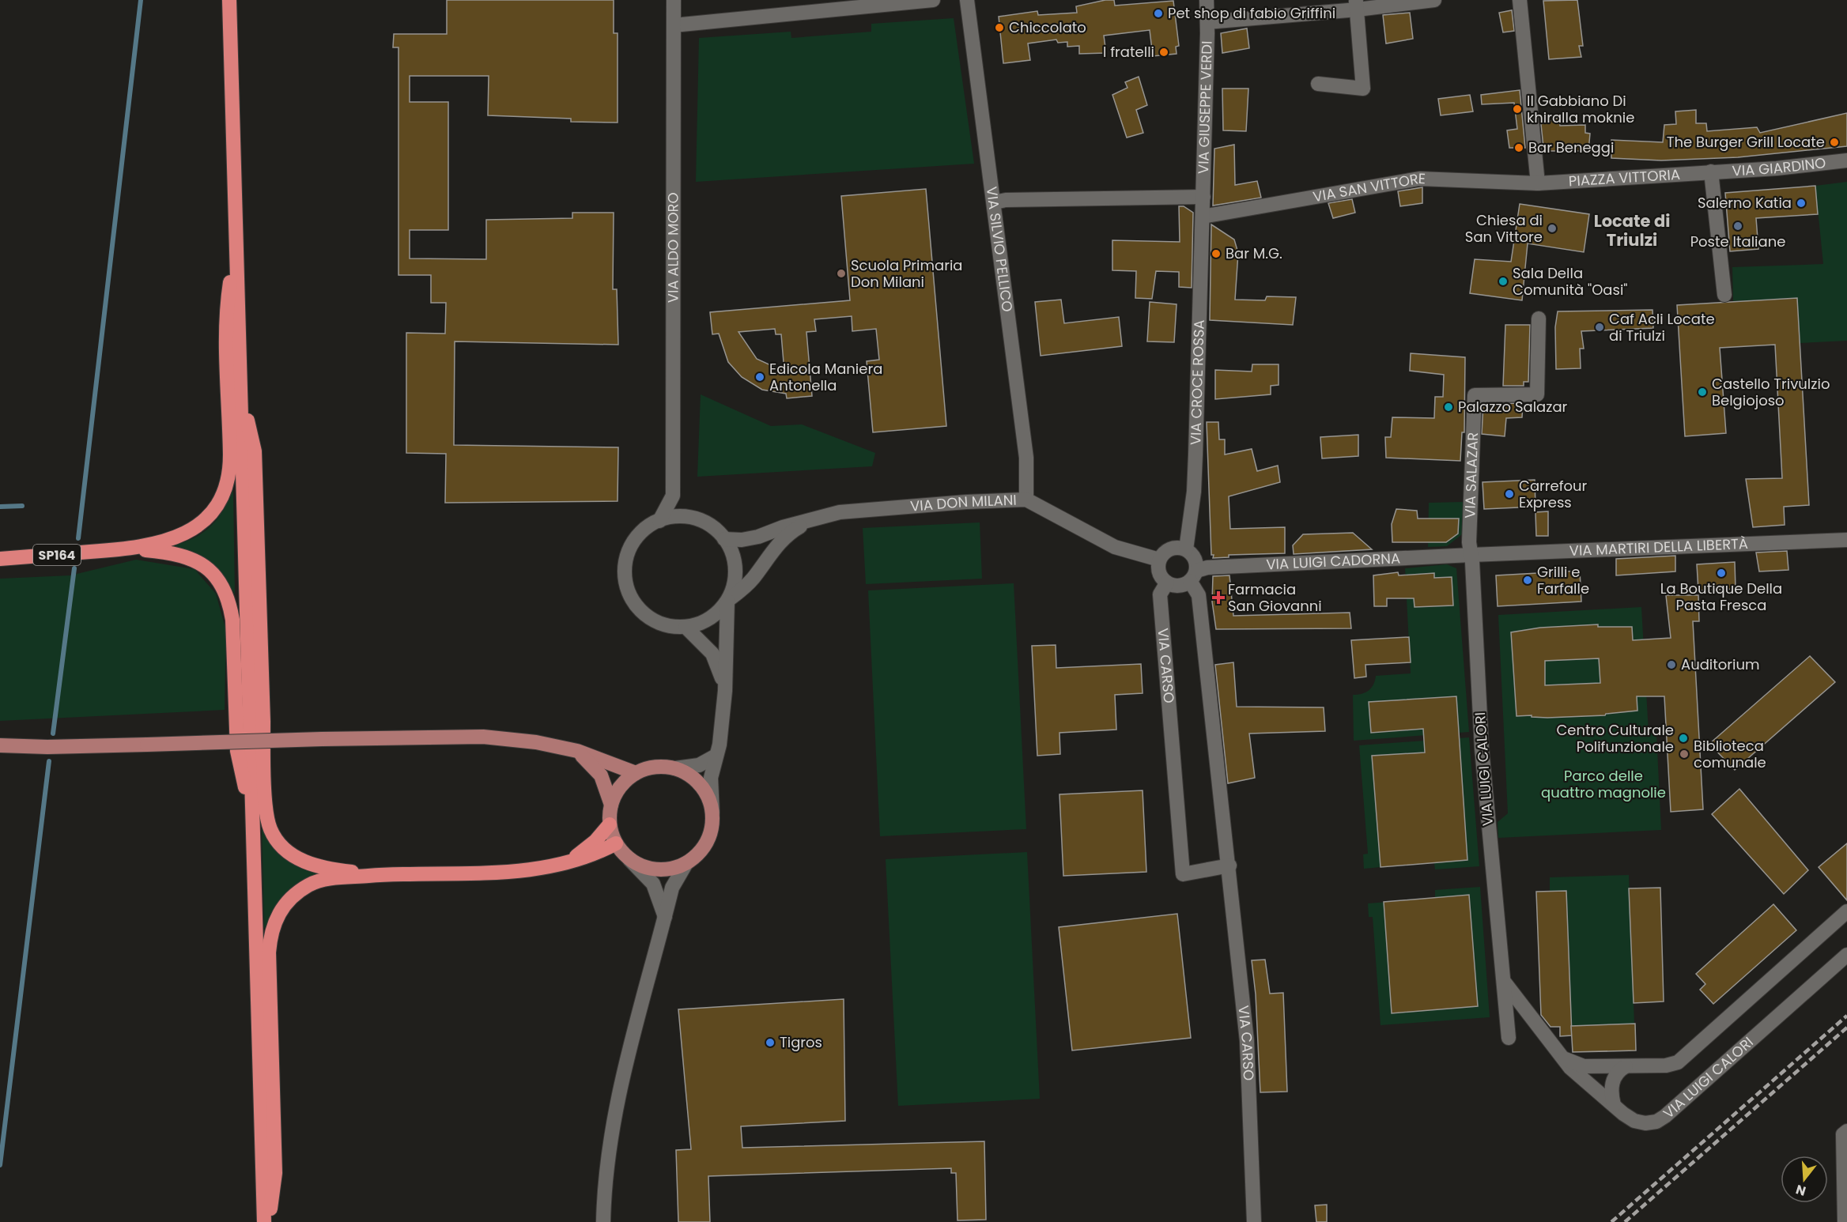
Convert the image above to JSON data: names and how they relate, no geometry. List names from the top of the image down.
{
  "streets": {
    "highway": ["SP164"],
    "street": [
      "VIA GIUSEPPE VERDI",
      "VIA GIARDINO",
      "PIAZZA VITTORIA",
      "VIA SAN VITTORE",
      "VIA ALDO MORO",
      "VIA SILVIO PELLICO",
      "VIA CROCE ROSSA",
      "VIA SALAZAR",
      "VIA DON MILANI",
      "VIA MARTIRI DELLA LIBERTÀ",
      "VIA LUIGI CADORNA",
      "VIA CARSO",
      "VIA LUIGI CALORI"
    ]
  },
  "crossings": [
    ["VIA GIUSEPPE VERDI", "VIA SAN VITTORE"],
    ["VIA GIUSEPPE VERDI", "VIA CROCE ROSSA"],
    ["VIA GIARDINO", "PIAZZA VITTORIA"],
    ["PIAZZA VITTORIA", "VIA SAN VITTORE"],
    ["VIA SAN VITTORE", "VIA CROCE ROSSA"],
    ["VIA ALDO MORO", "VIA DON MILANI"],
    ["VIA SILVIO PELLICO", "VIA DON MILANI"],
    ["VIA CROCE ROSSA", "VIA DON MILANI"],
    ["VIA CROCE ROSSA", "VIA LUIGI CADORNA"],
    ["VIA CROCE ROSSA", "VIA CARSO"],
    ["VIA SALAZAR", "VIA MARTIRI DELLA LIBERTÀ"],
    ["VIA SALAZAR", "VIA LUIGI CADORNA"],
    ["VIA SALAZAR", "VIA LUIGI CALORI"],
    ["VIA DON MILANI", "VIA LUIGI CADORNA"],
    ["VIA DON MILANI", "VIA CARSO"],
    ["VIA MARTIRI DELLA LIBERTÀ", "VIA LUIGI CADORNA"],
    ["VIA MARTIRI DELLA LIBERTÀ", "VIA LUIGI CALORI"],
    ["VIA LUIGI CADORNA", "VIA CARSO"],
    ["VIA LUIGI CADORNA", "VIA LUIGI CALORI"]
  ],
  "districts": ["Locate di Triulzi"],
  "parks": ["Parco delle quattro magnolie"],
  "places": {
    "other": [
      "Pet shop di fabio Griffini",
      "Chiccolato",
      "I fratelli",
      "Il Gabbiano Di khiralla moknie",
      "The Burger Grill Locate",
      "Bar Beneggi",
      "Salerno Katia",
      "Poste Italiane",
      "Chiesa di San Vittore",
      "Bar M.G.",
      "Scuola Primaria Don Milani",
      "Sala Della Comunità \"Oasi\"",
      "Caf Acli Locate di Triulzi",
      "Edicola Maniera Antonella",
      "Castello Trivulzio Belgiojoso",
      "Palazzo Salazar",
      "Carrefour Express",
      "La Boutique Della Pasta Fresca",
      "Grilli e Farfalle",
      "Auditorium",
      "Centro Culturale Polifunzionale",
      "Biblioteca comunale",
      "Tigros"
    ],
    "health": ["Farmacia San Giovanni"]
  },
  "north": "bottom"
}
